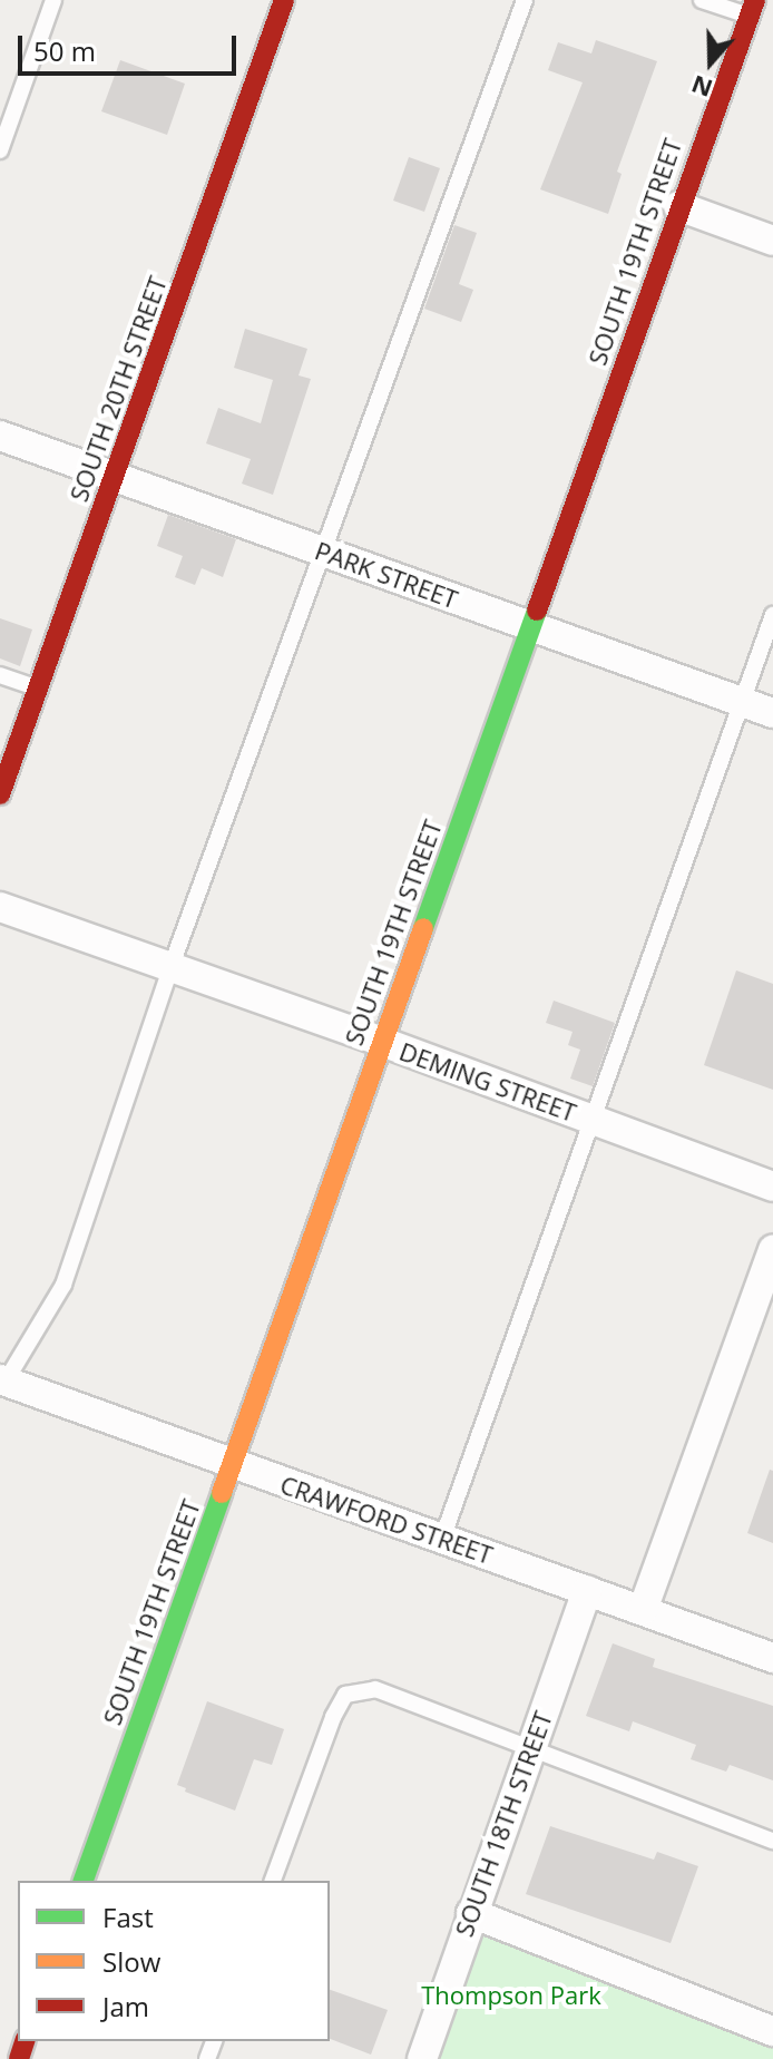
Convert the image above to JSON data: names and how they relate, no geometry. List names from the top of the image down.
{
  "streets": {
    "street": [
      "SOUTH 19TH STREET",
      "SOUTH 20TH STREET",
      "PARK STREET",
      "DEMING STREET",
      "CRAWFORD STREET",
      "SOUTH 18TH STREET"
    ]
  },
  "crossings": [
    ["SOUTH 19TH STREET", "PARK STREET"],
    ["SOUTH 19TH STREET", "DEMING STREET"],
    ["SOUTH 19TH STREET", "CRAWFORD STREET"],
    ["SOUTH 20TH STREET", "PARK STREET"],
    ["CRAWFORD STREET", "SOUTH 18TH STREET"]
  ],
  "parks": ["Thompson Park"],
  "legend": ["Fast", "Slow", "Jam"],
  "scale_bar": "50 m",
  "north": "bottom"
}
